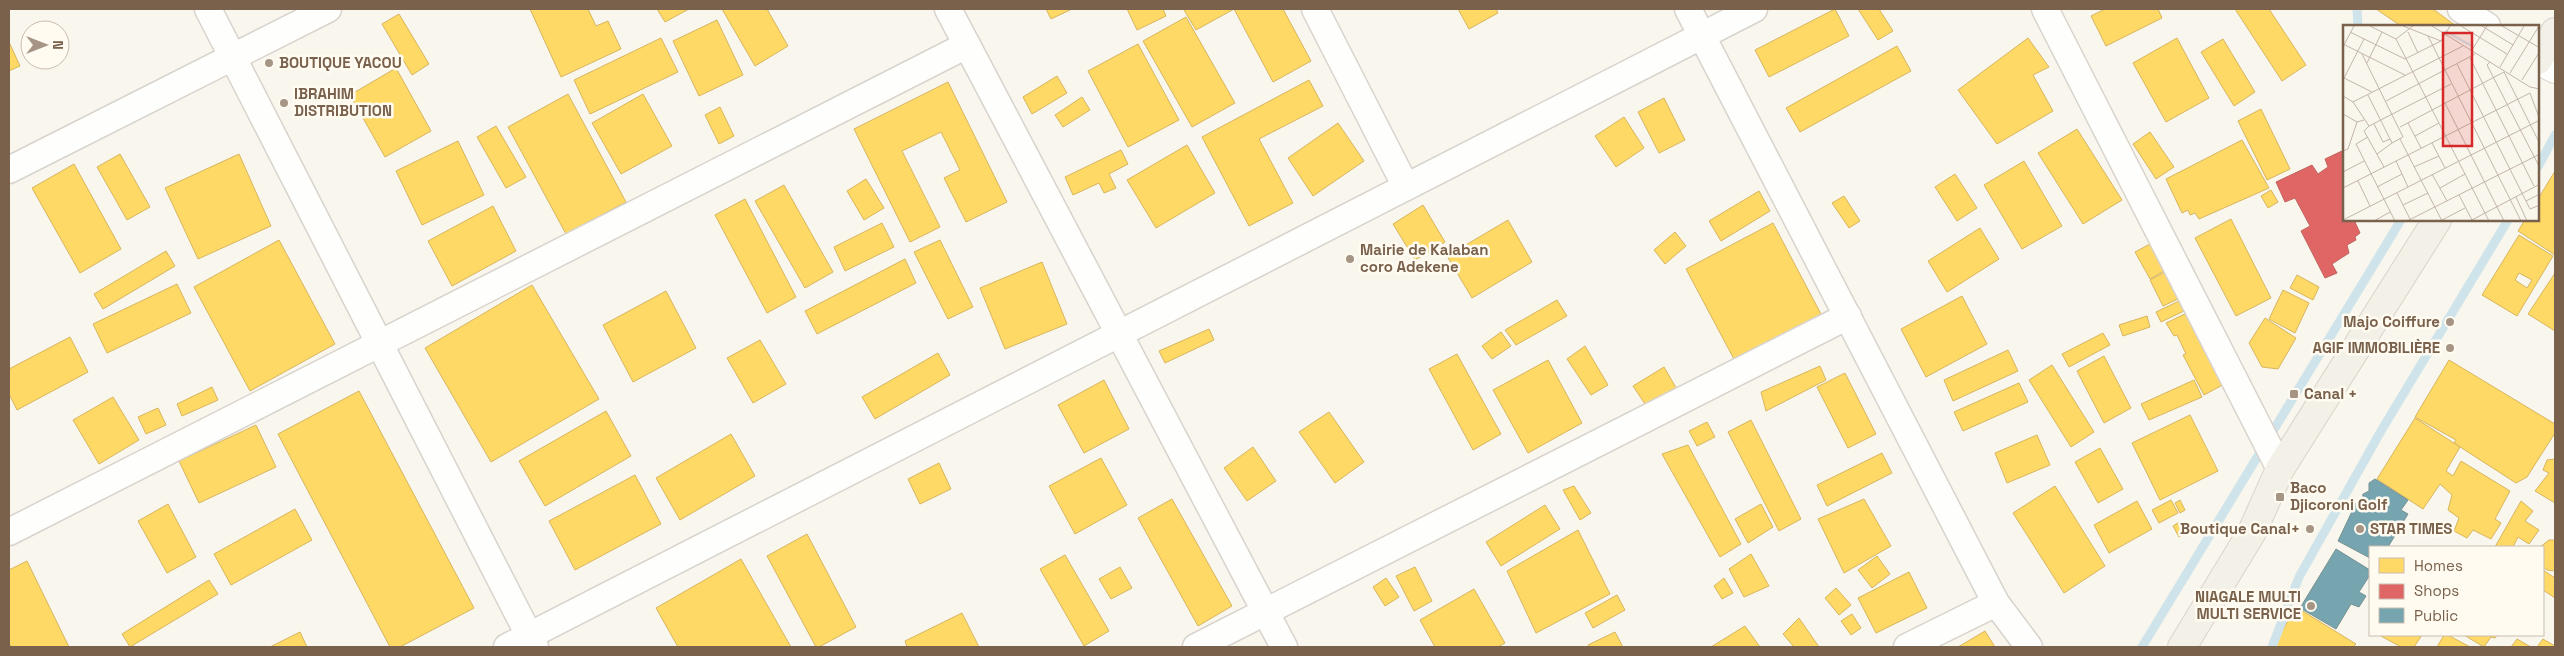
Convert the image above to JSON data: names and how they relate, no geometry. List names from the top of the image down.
{
  "places": {
    "other": [
      "BOUTIQUE YACOU",
      "IBRAHIM DISTRIBUTION",
      "Mairie de Kalaban coro Adekene",
      "Majo Coiffure",
      "AGIF IMMOBILIÈRE",
      "Boutique Canal+",
      "STAR TIMES",
      "NIAGALE MULTI MULTI SERVICE"
    ],
    "transit": ["Canal +", "Baco Djicoroni Golf"]
  },
  "legend": ["Homes", "Shops", "Public"],
  "north": "right"
}
